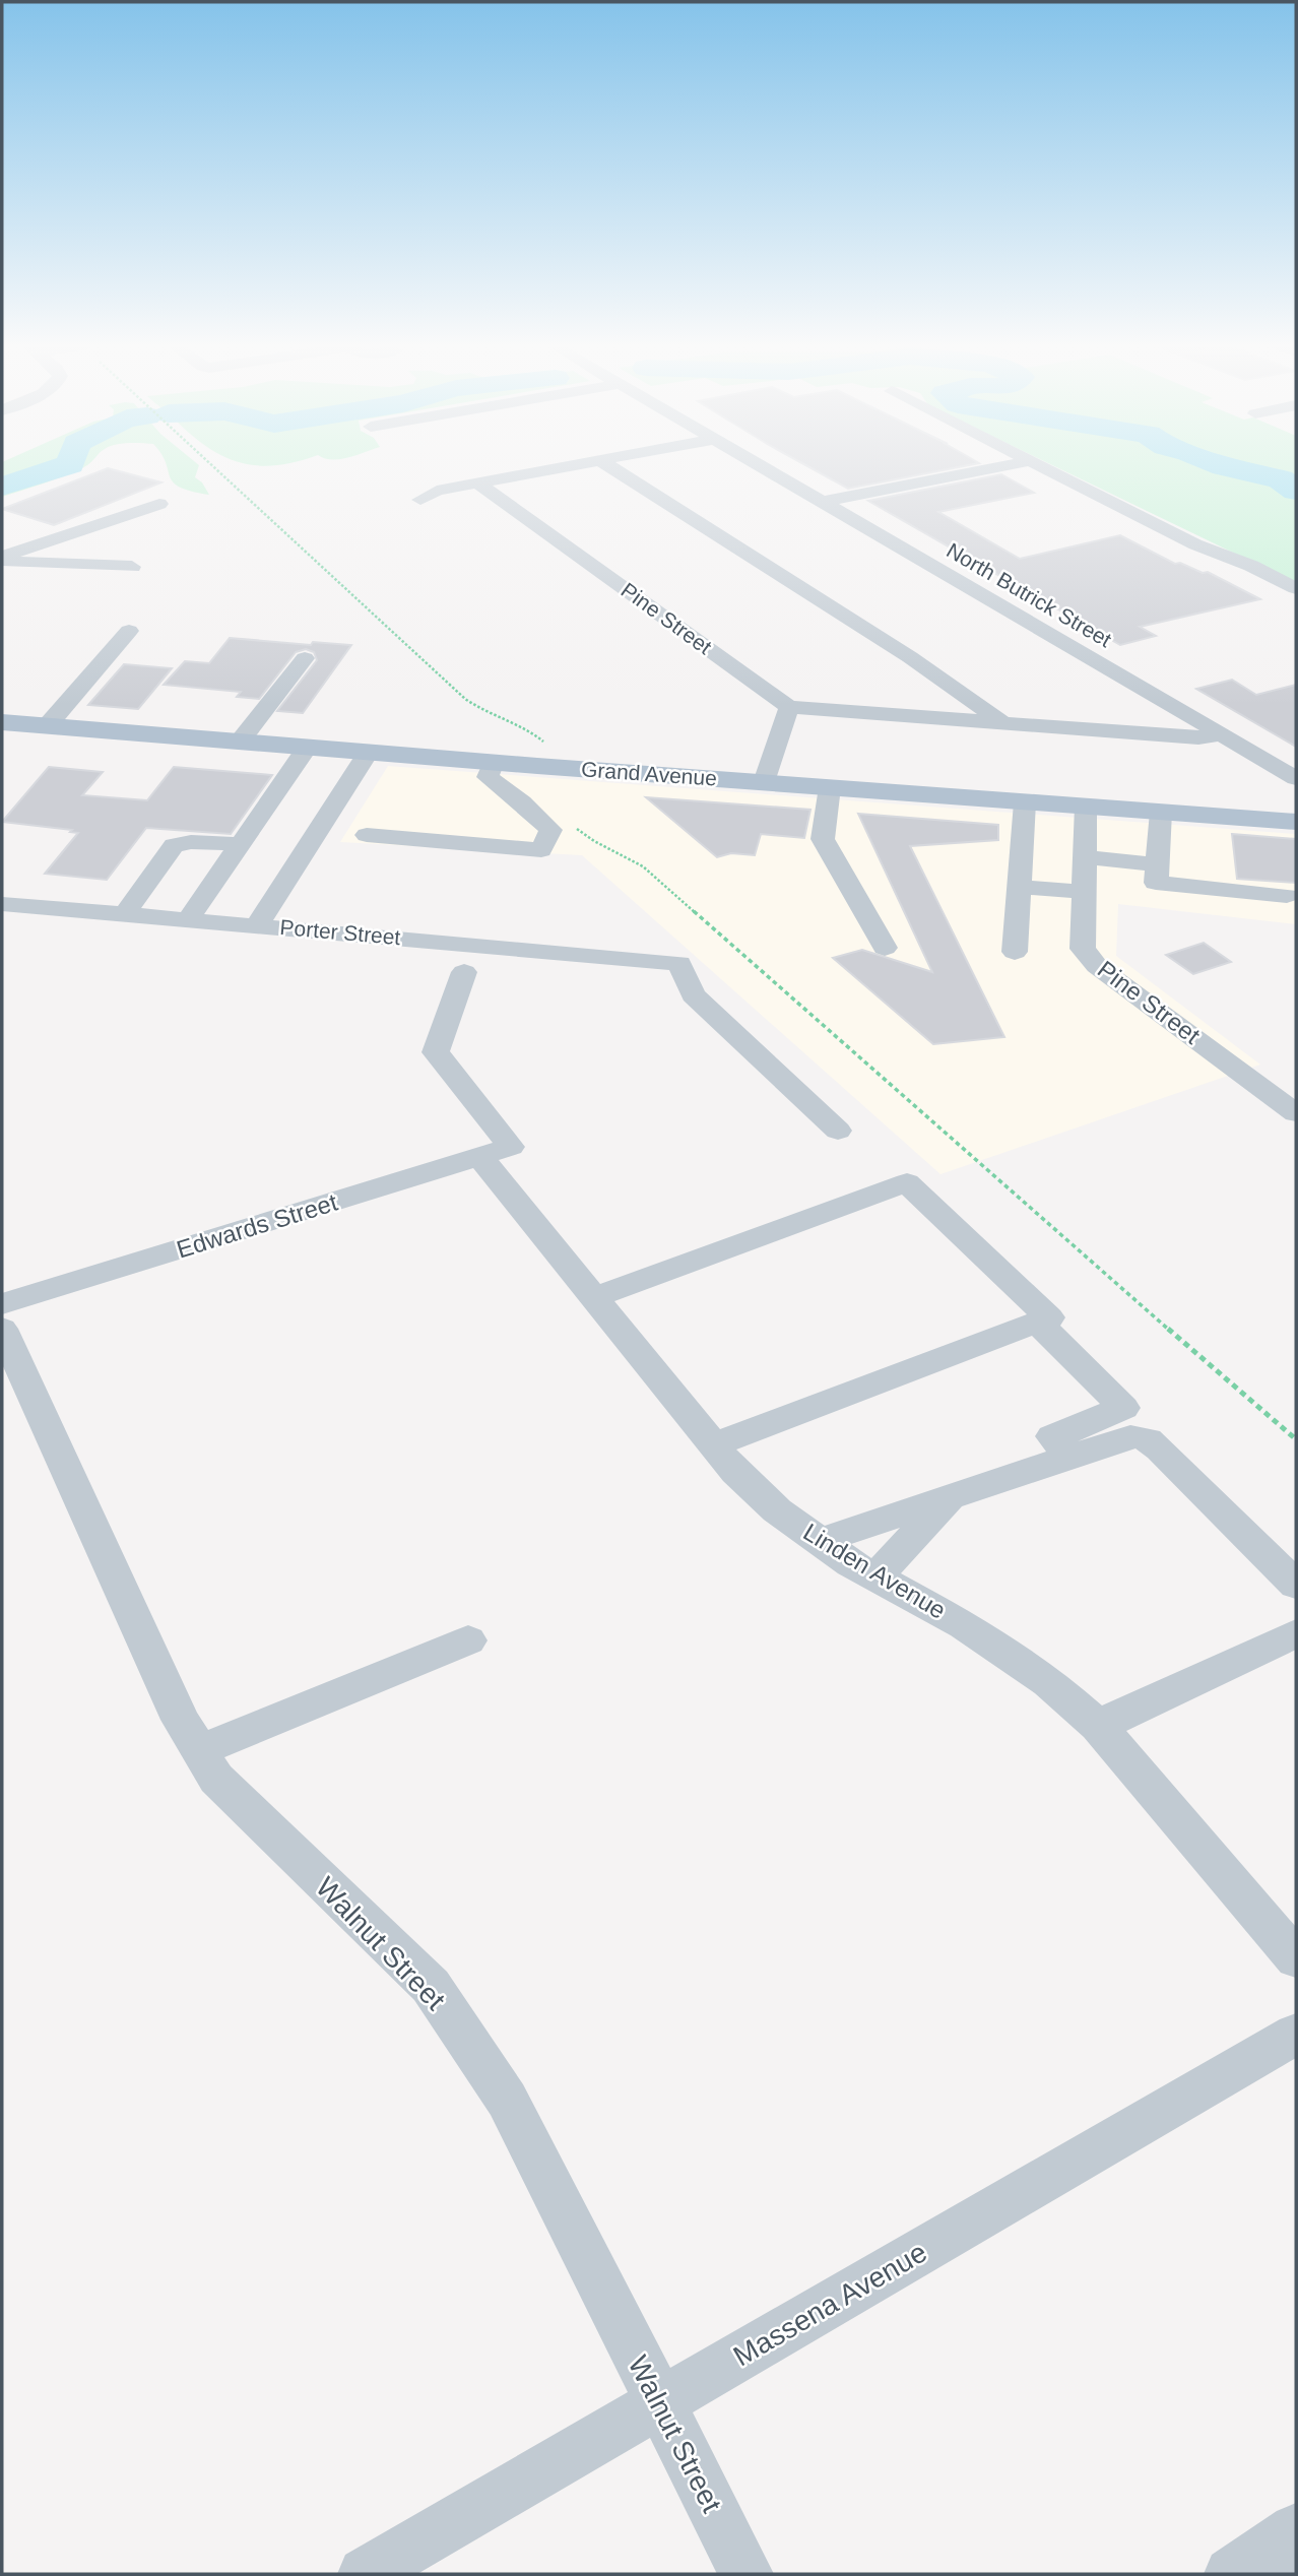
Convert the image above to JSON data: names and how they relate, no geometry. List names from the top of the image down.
{
  "streets": {
    "main road": ["Grand Avenue"],
    "street": [
      "North Butrick Street",
      "Pine Street",
      "Porter Street",
      "Edwards Street",
      "Linden Avenue",
      "Walnut Street",
      "Massena Avenue"
    ]
  },
  "crossings": [
    ["Pine Street", "Grand Avenue"],
    ["Edwards Street", "Linden Avenue"],
    ["Walnut Street", "Massena Avenue"]
  ]
}
